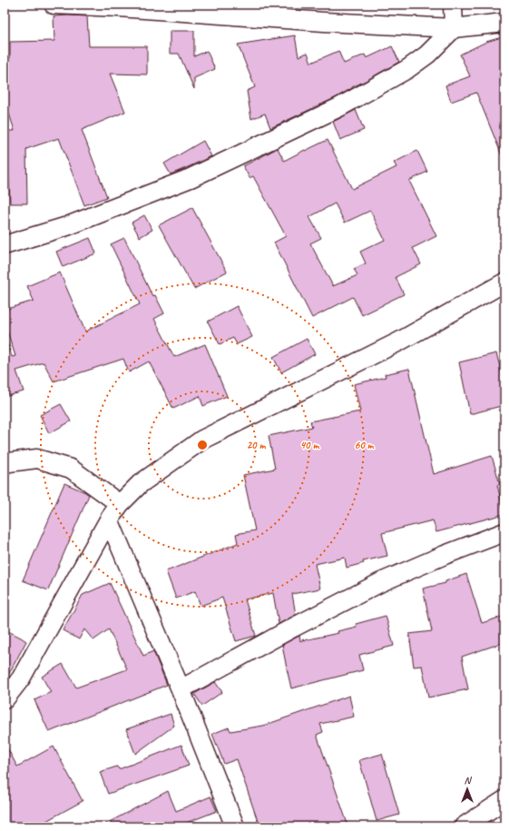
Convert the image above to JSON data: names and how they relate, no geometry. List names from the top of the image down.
{
  "north": "top",
  "rings": ["20 m", "40 m", "60 m"]
}
